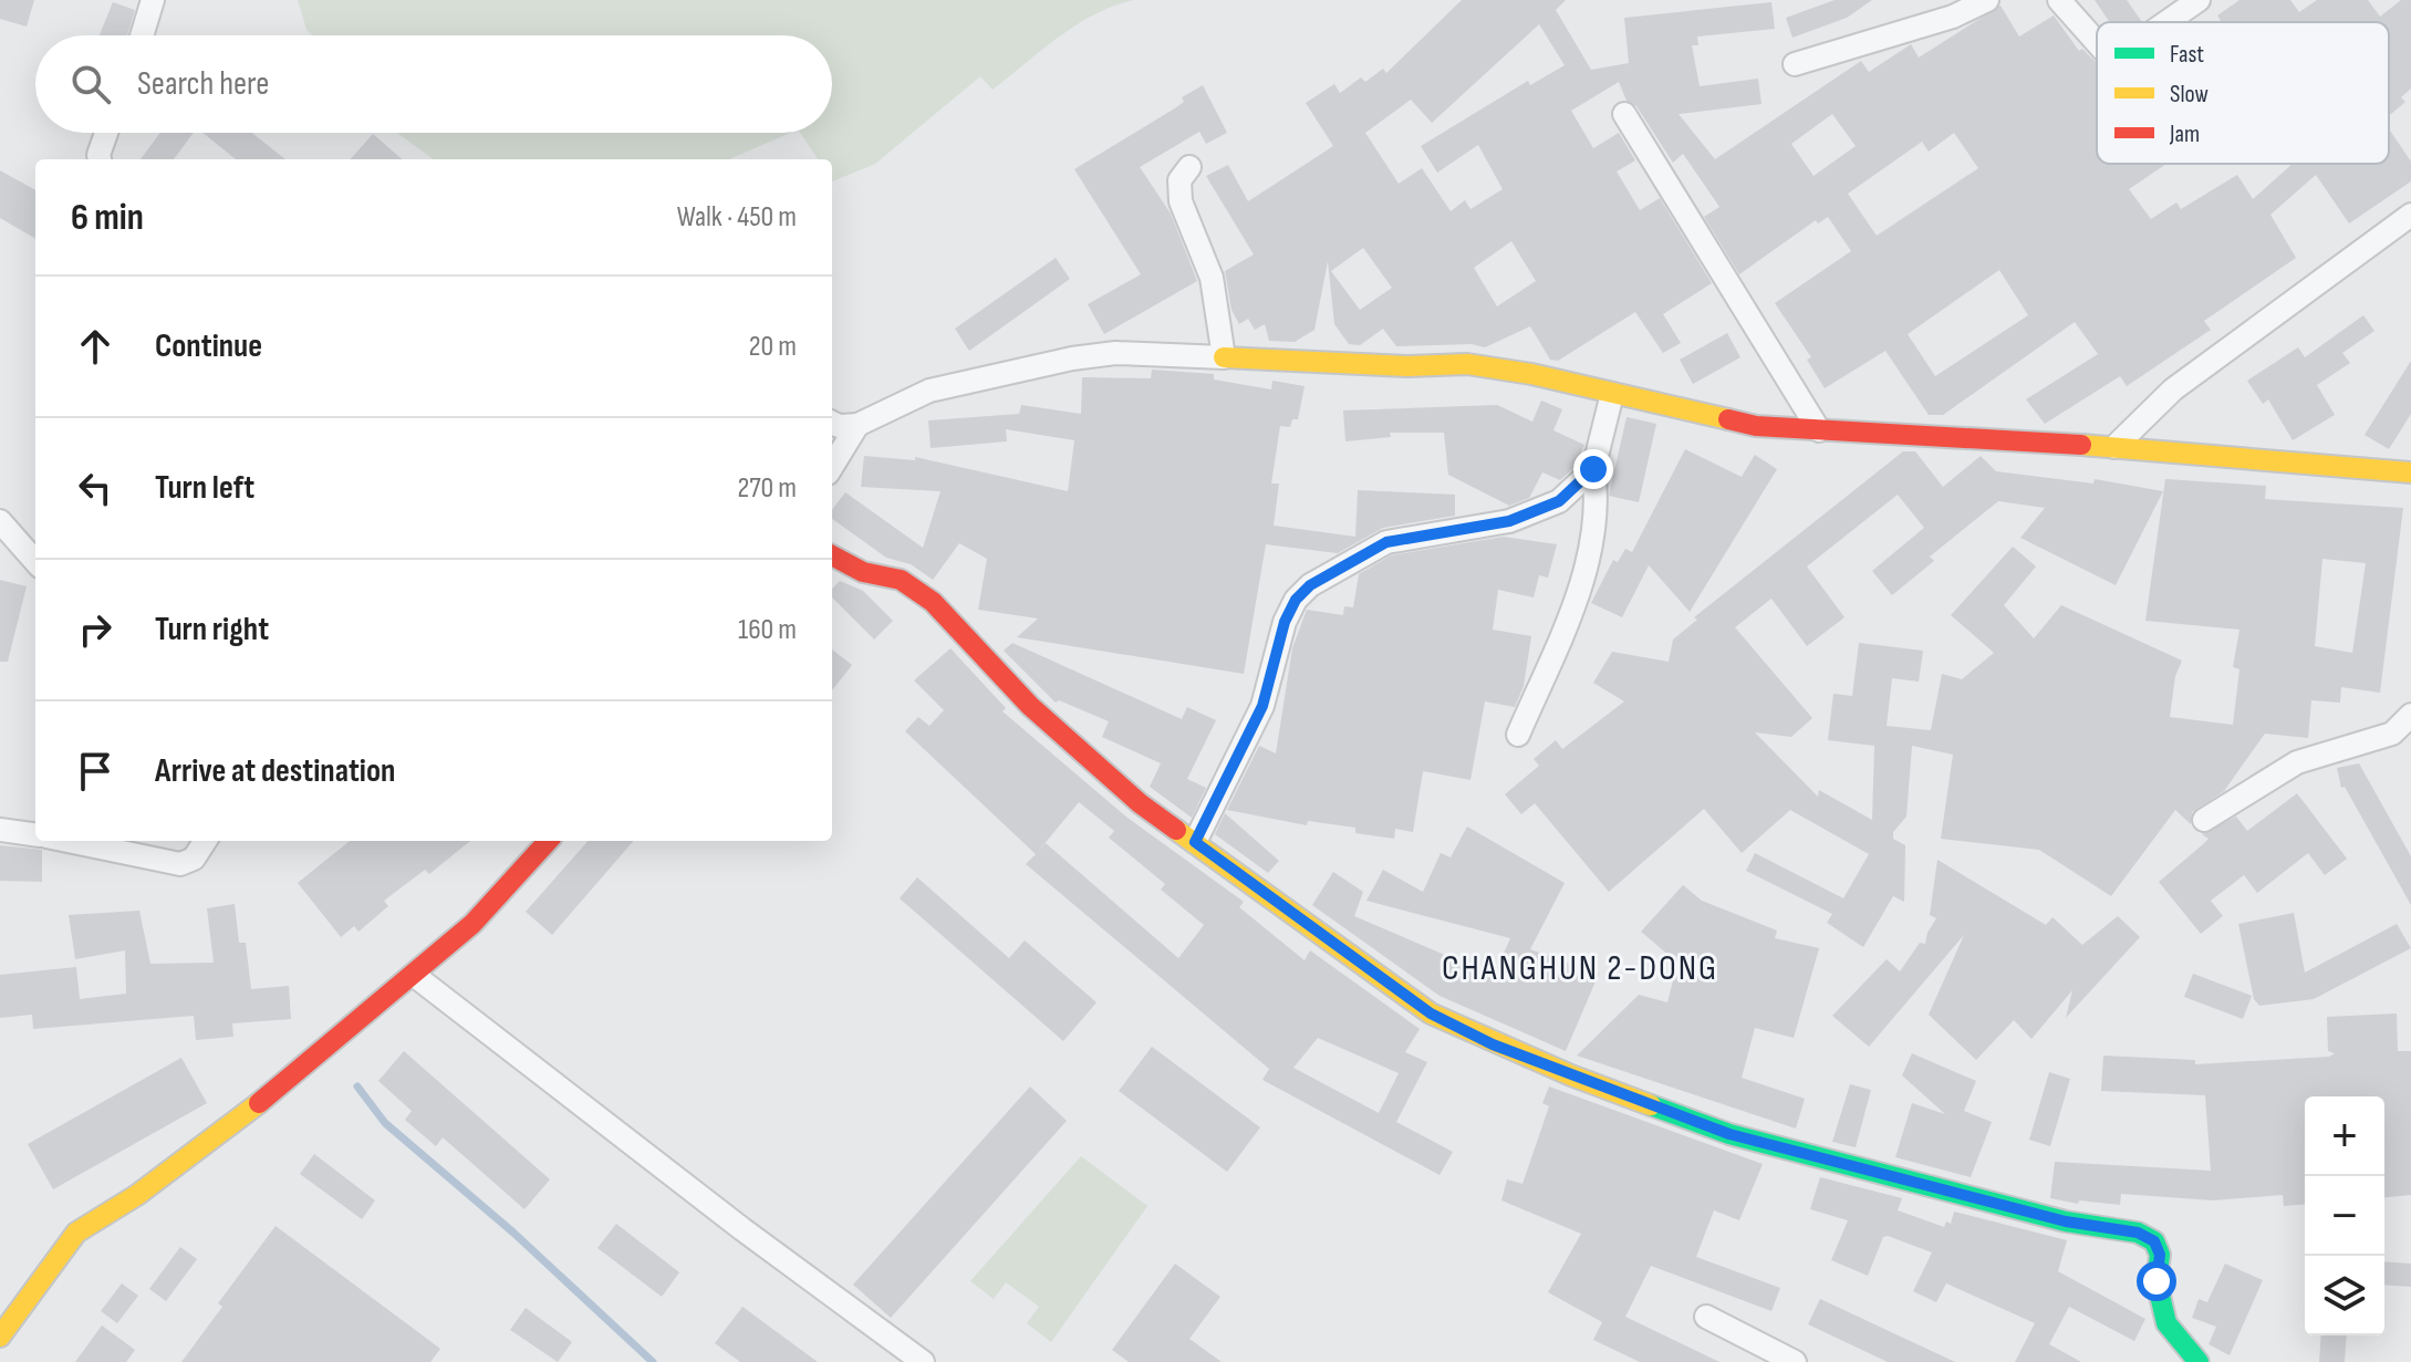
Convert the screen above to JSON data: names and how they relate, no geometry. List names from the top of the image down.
{
  "districts": ["CHANGHUN 2-DONG"],
  "legend": ["Fast", "Slow", "Jam"],
  "page": {
    "search": "Search here",
    "heading": ["6 min", "Walk · 450 m"],
    "list": [
      ["Continue", "20 m"],
      ["Turn left", "270 m"],
      ["Turn right", "160 m"],
      "Arrive at destination"
    ],
    "map_buttons": ["+", "−"]
  }
}
